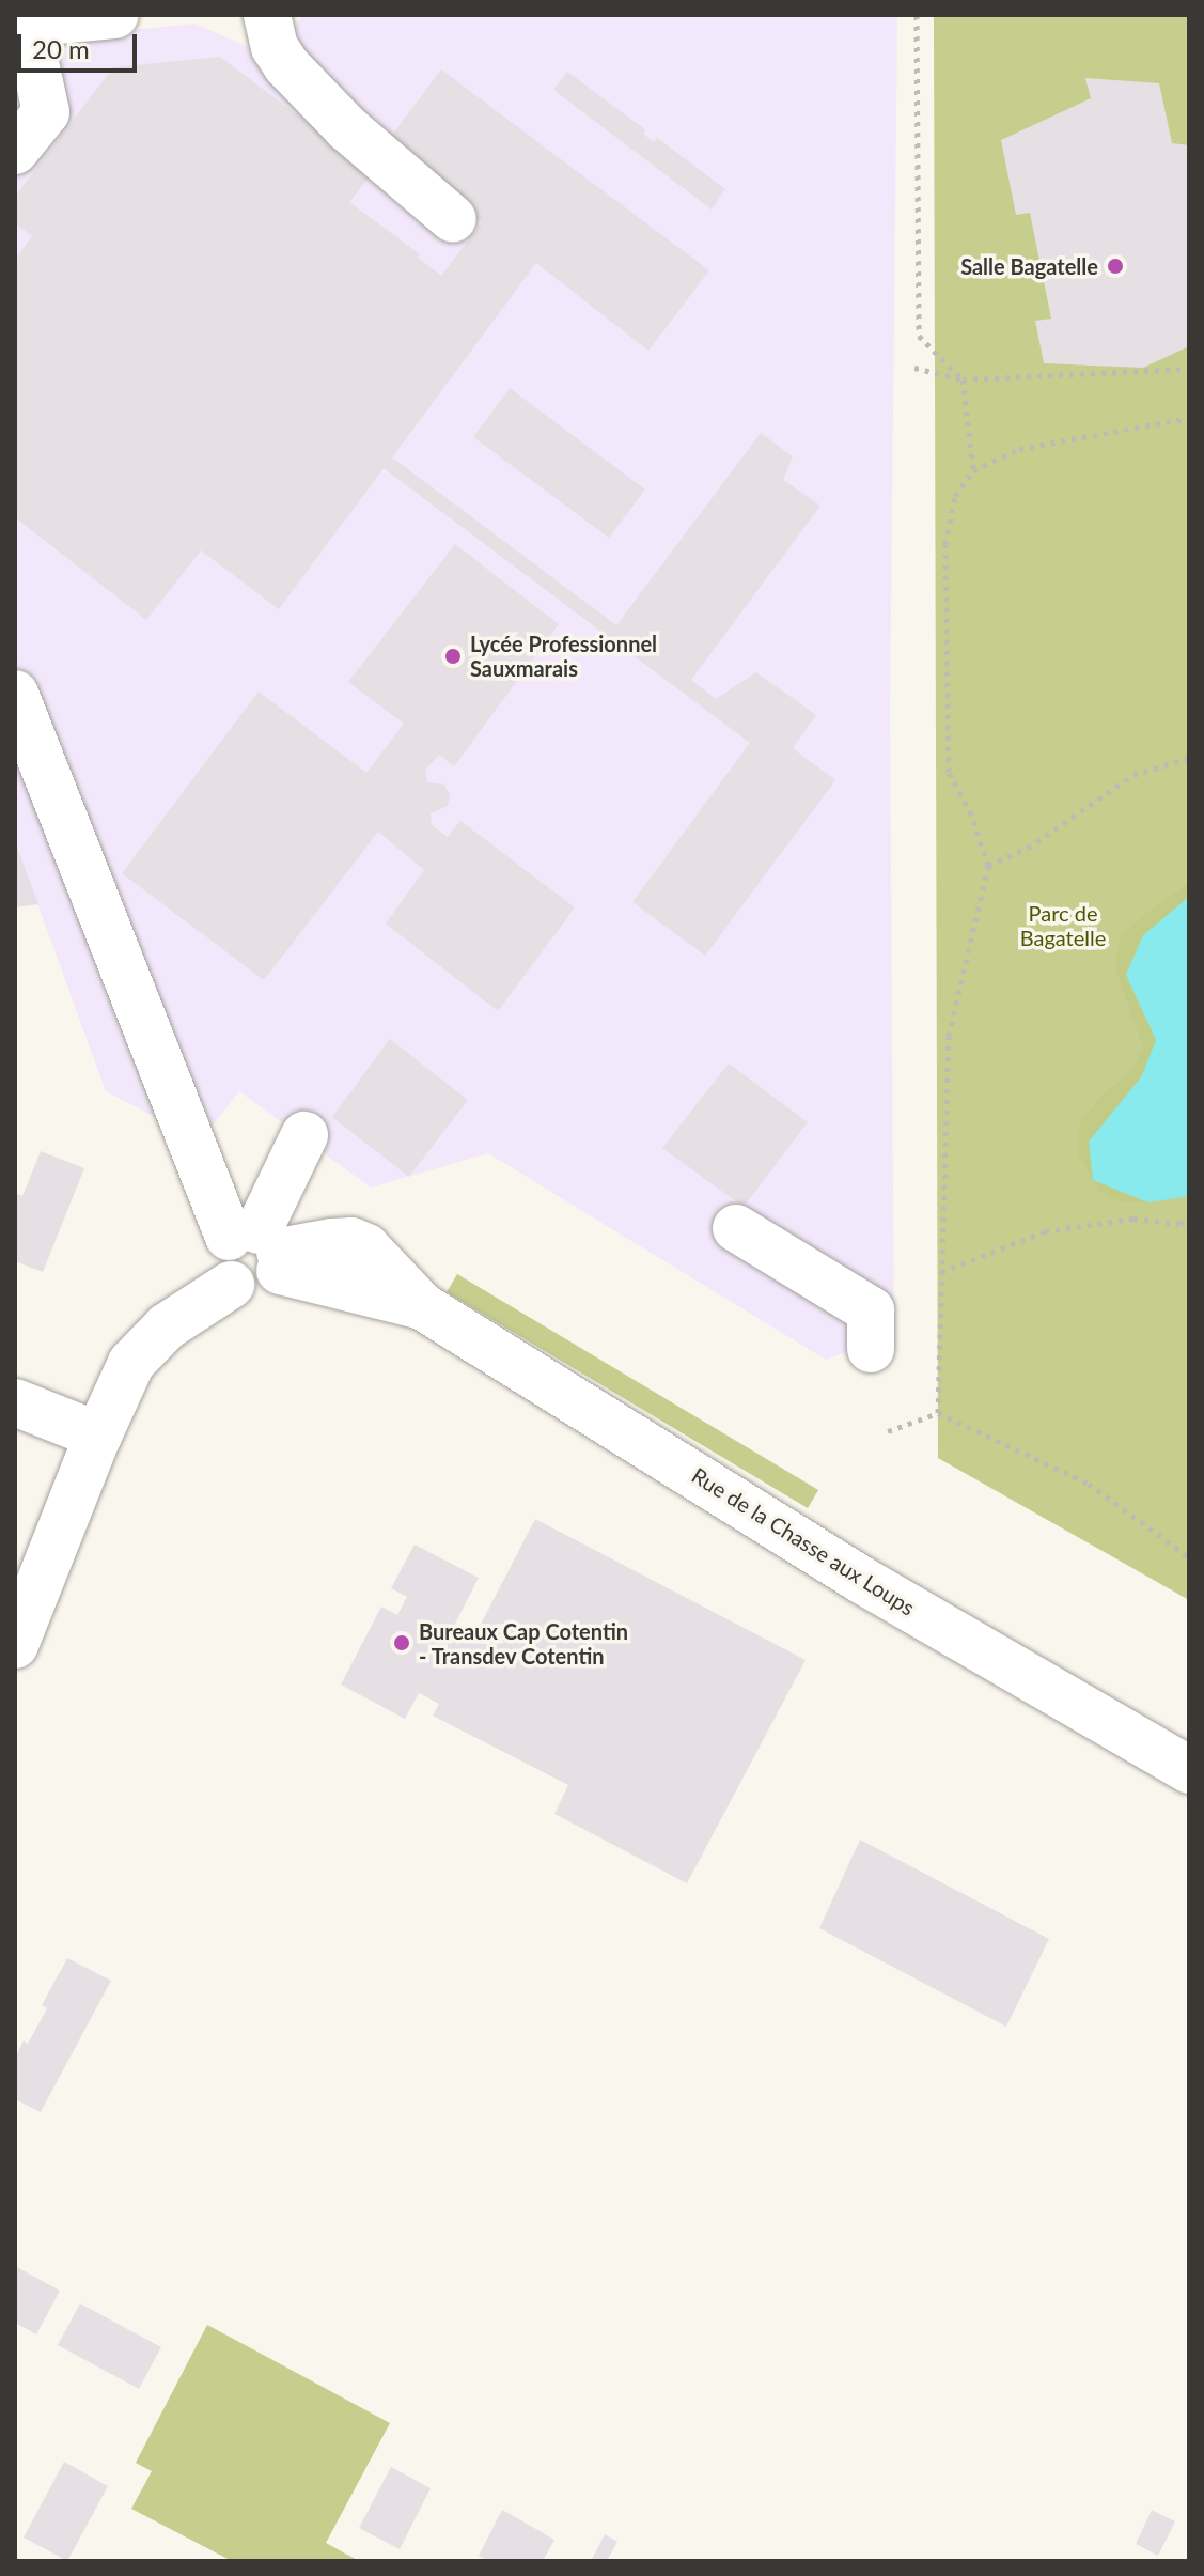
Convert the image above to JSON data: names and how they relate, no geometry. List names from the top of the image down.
{
  "streets": {
    "street": ["Rue de la Chasse aux Loups"]
  },
  "parks": ["Parc de Bagatelle"],
  "places": ["Salle Bagatelle", "Lycée Professionnel Sauxmarais", "Bureaux Cap Cotentin - Transdev Cotentin"],
  "scale_bar": "20 m"
}
